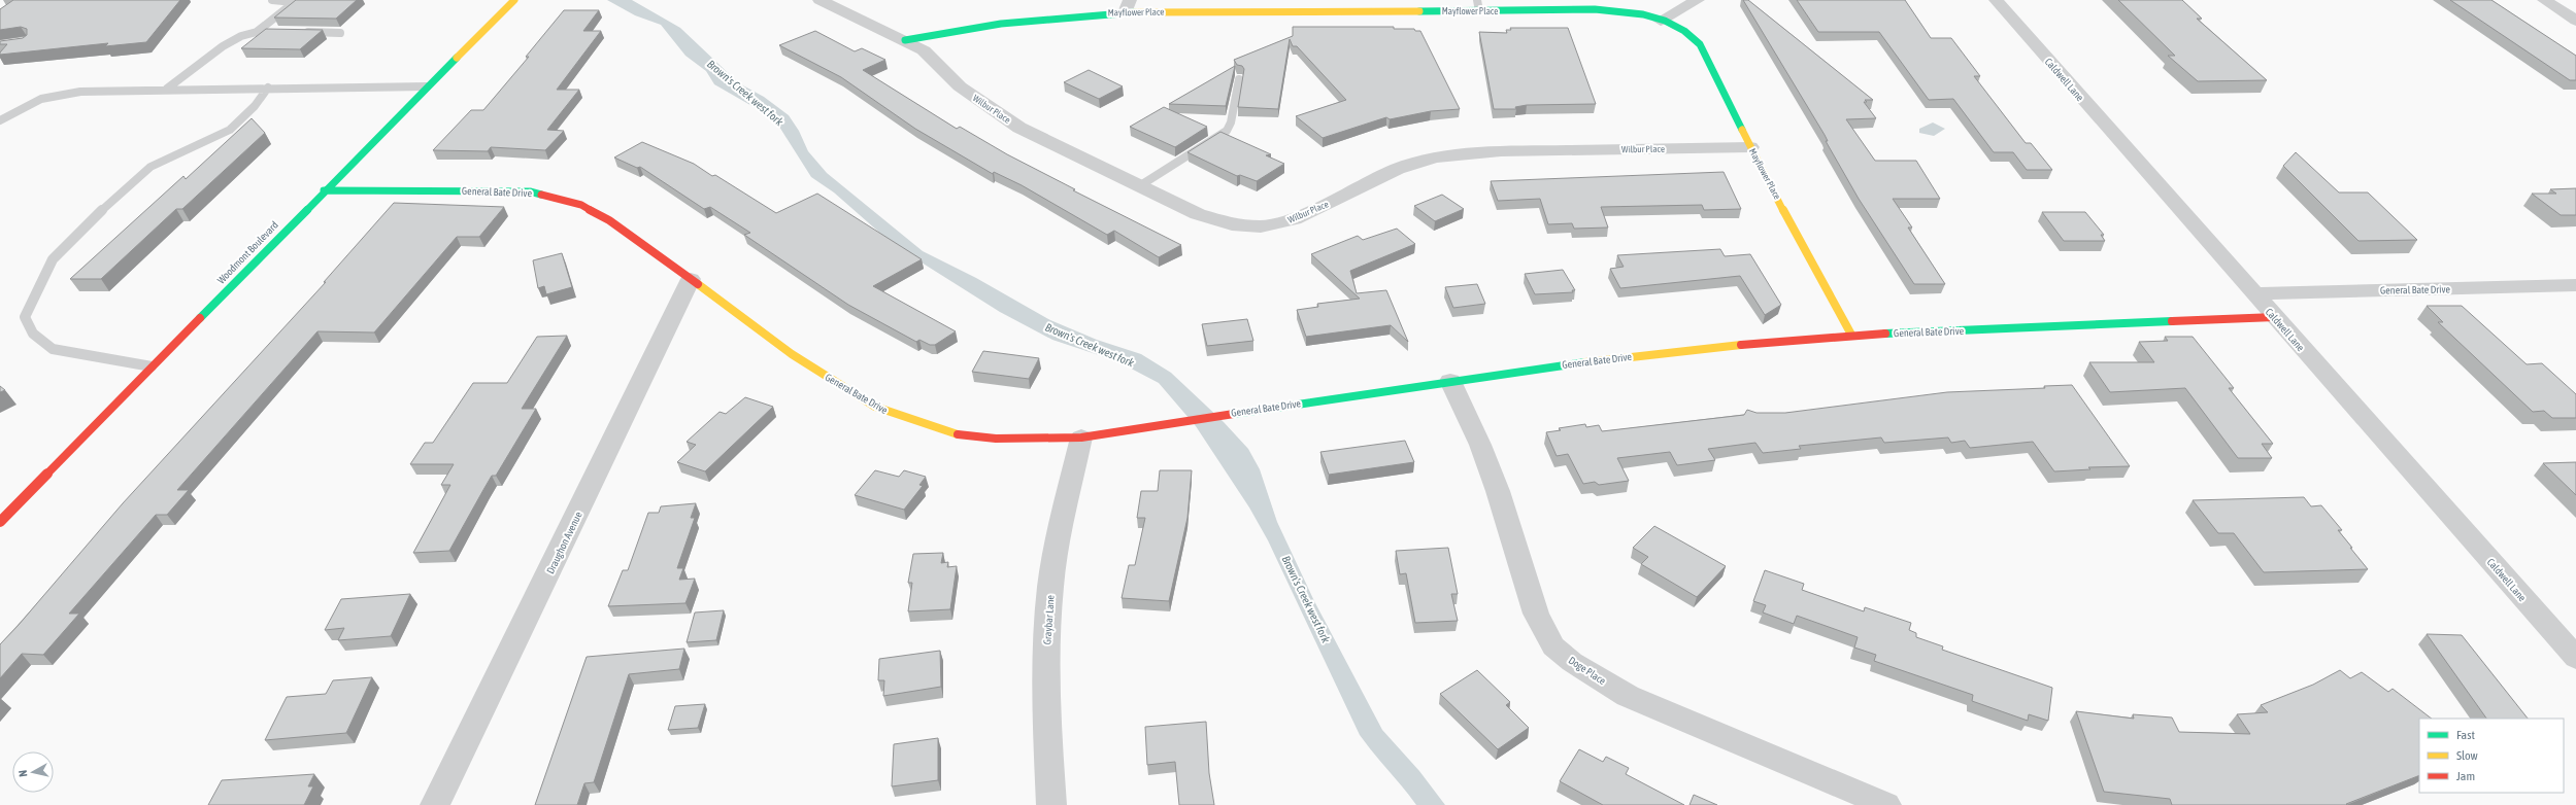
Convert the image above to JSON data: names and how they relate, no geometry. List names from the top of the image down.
{
  "streets": {
    "street": [
      "Mayflower Place",
      "Caldwell Lane",
      "Wilbur Place",
      "General Bate Drive",
      "Woodmont Boulevard",
      "Draughon Avenue",
      "Graybar Lane",
      "Doge Place"
    ]
  },
  "crossings": [
    ["Mayflower Place", "Wilbur Place"],
    ["Mayflower Place", "General Bate Drive"],
    ["Caldwell Lane", "General Bate Drive"],
    ["General Bate Drive", "Woodmont Boulevard"],
    ["General Bate Drive", "Draughon Avenue"],
    ["General Bate Drive", "Graybar Lane"],
    ["General Bate Drive", "Doge Place"]
  ],
  "water": ["Brown's Creek west fork"],
  "legend": ["Fast", "Slow", "Jam"],
  "north": "left"
}
